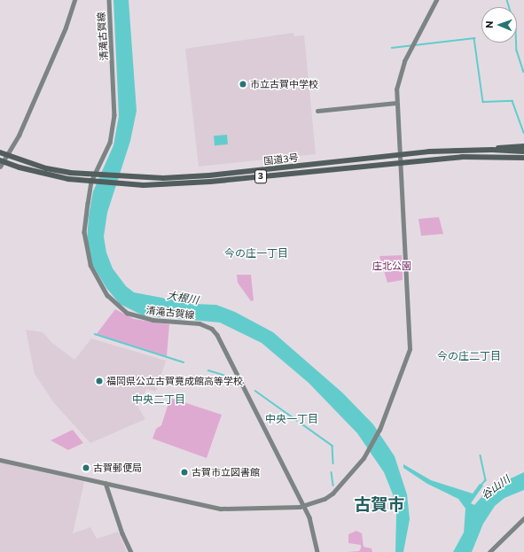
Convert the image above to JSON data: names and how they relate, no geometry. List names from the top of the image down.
{
  "streets": {
    "highway": ["国道3号", "3"],
    "street": ["清滝古賀線"]
  },
  "crossings": [
    ["清滝古賀線", "国道3号"]
  ],
  "districts": [
    "今の庄一丁目",
    "今の庄二丁目",
    "中央二丁目",
    "中央一丁目",
    "古賀市"
  ],
  "water": ["大根川", "谷山川"],
  "parks": ["庄北公園"],
  "places": [
    "市立古賀中学校",
    "福岡県公立古賀竟成館高等学校",
    "古賀郵便局",
    "古賀市立図書館"
  ],
  "north": "left"
}
